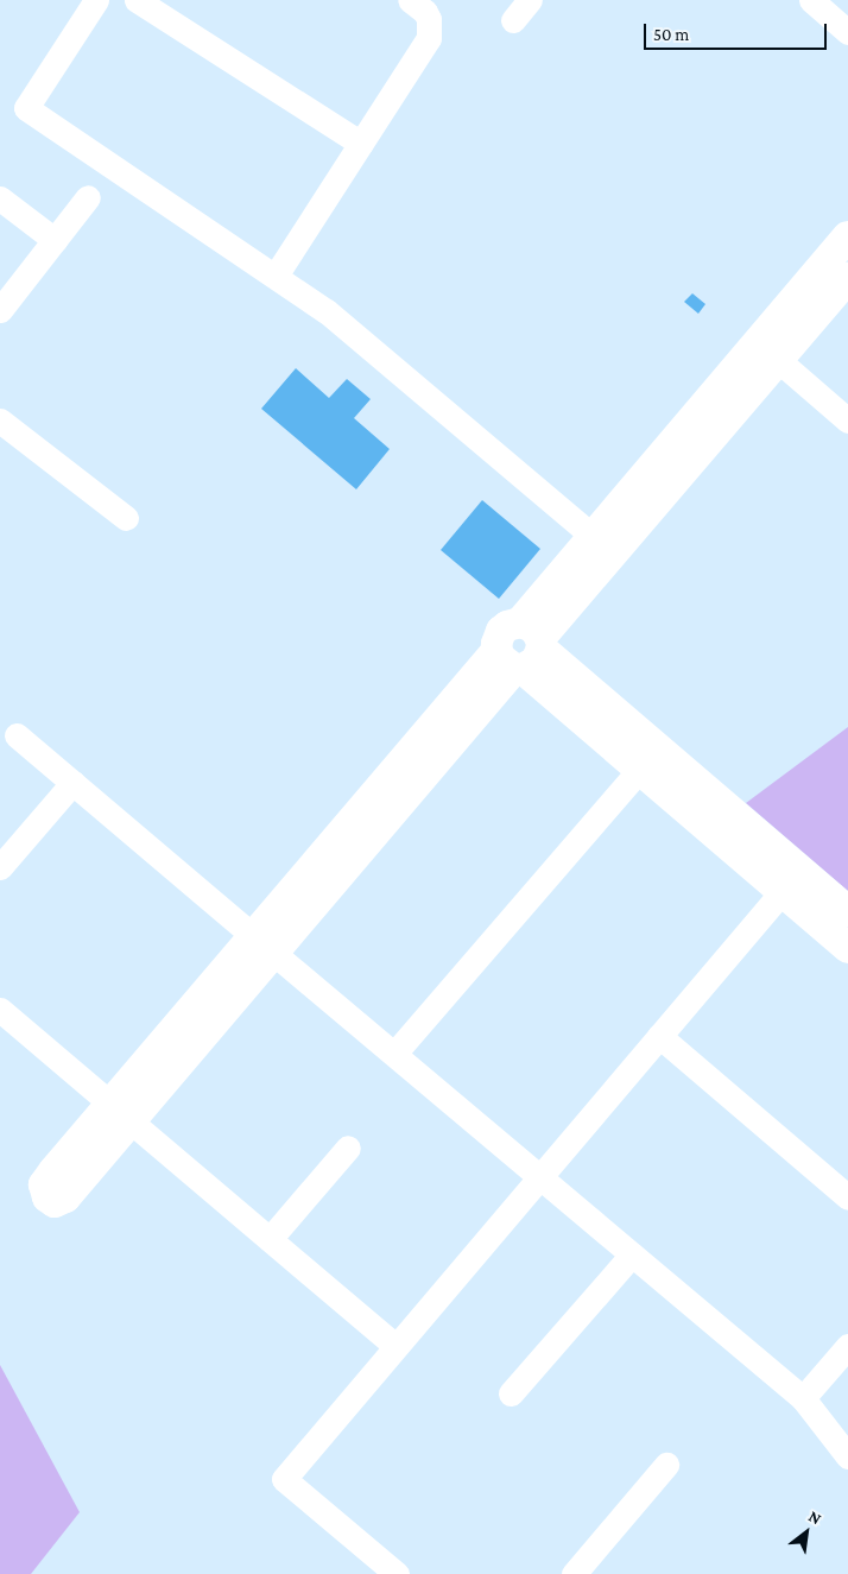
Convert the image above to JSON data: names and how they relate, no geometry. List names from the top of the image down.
{
  "scale_bar": "50 m",
  "north": "top right"
}
